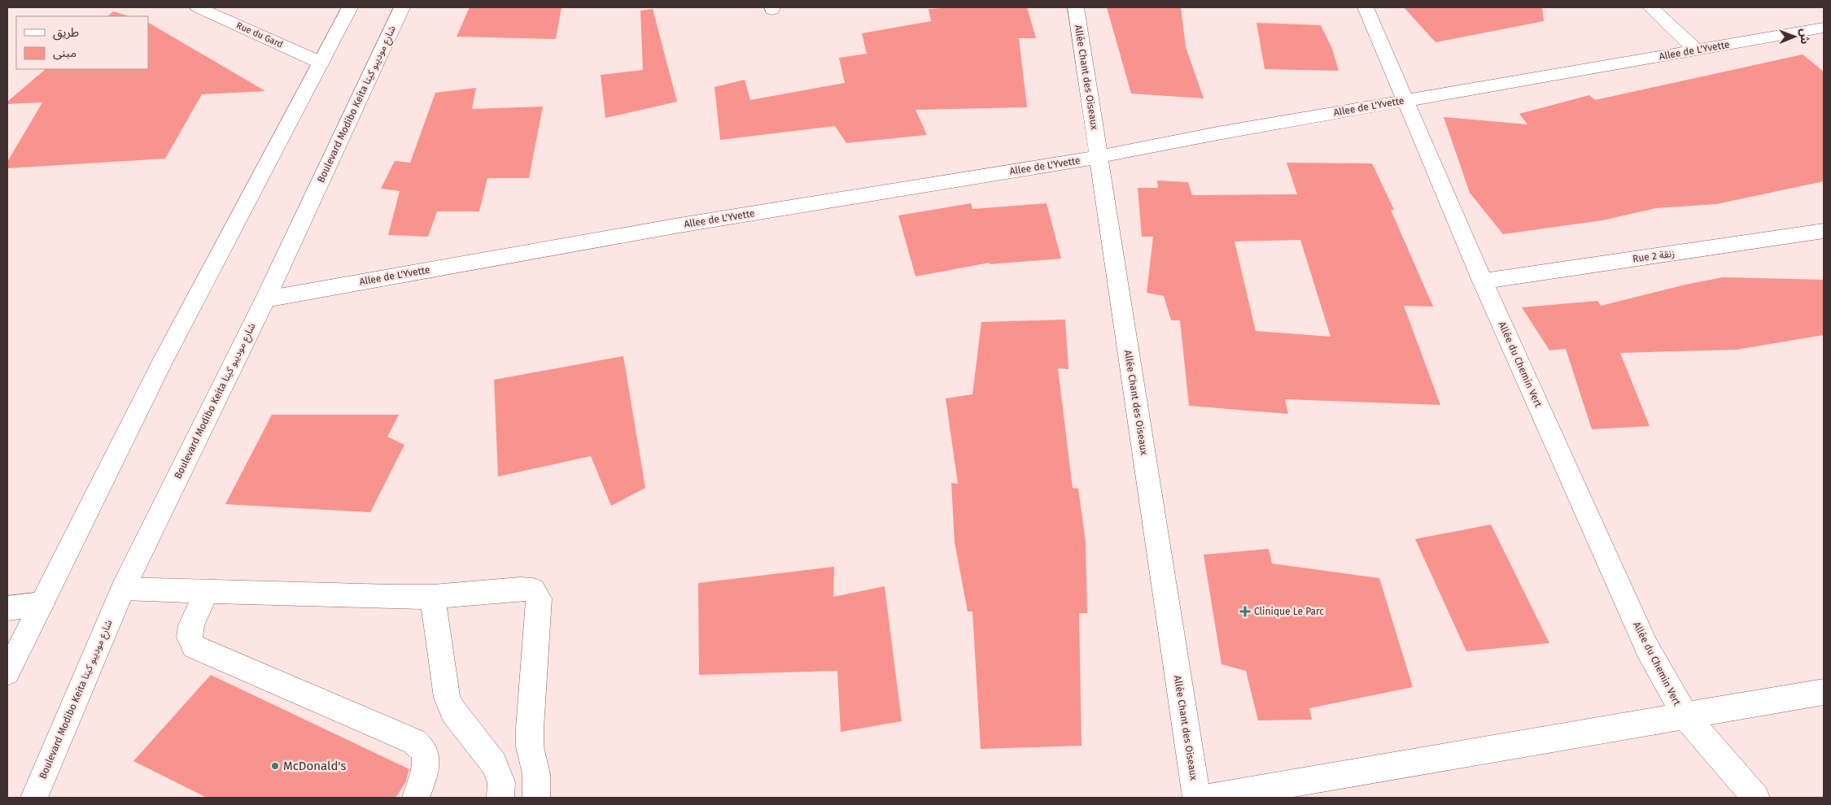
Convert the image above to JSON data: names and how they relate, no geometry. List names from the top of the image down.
{
  "streets": {
    "street": [
      "Rue du Gard",
      "Allee de L'Yvette",
      "Allée Chant des Oiseaux",
      "Boulevard Modibo Keita شارع موديبو كيتا",
      "Rue 2 زنقة",
      "Allée du Chemin Vert"
    ]
  },
  "crossings": [
    ["Allee de L'Yvette", "Allée Chant des Oiseaux"],
    ["Allee de L'Yvette", "Boulevard Modibo Keita شارع موديبو كيتا"],
    ["Allee de L'Yvette", "Allée du Chemin Vert"],
    ["Rue 2 زنقة", "Allée du Chemin Vert"]
  ],
  "places": {
    "health": ["Clinique Le Parc"],
    "other": ["McDonald's"]
  },
  "legend": ["طريق", "مبنى"],
  "north": "right"
}
